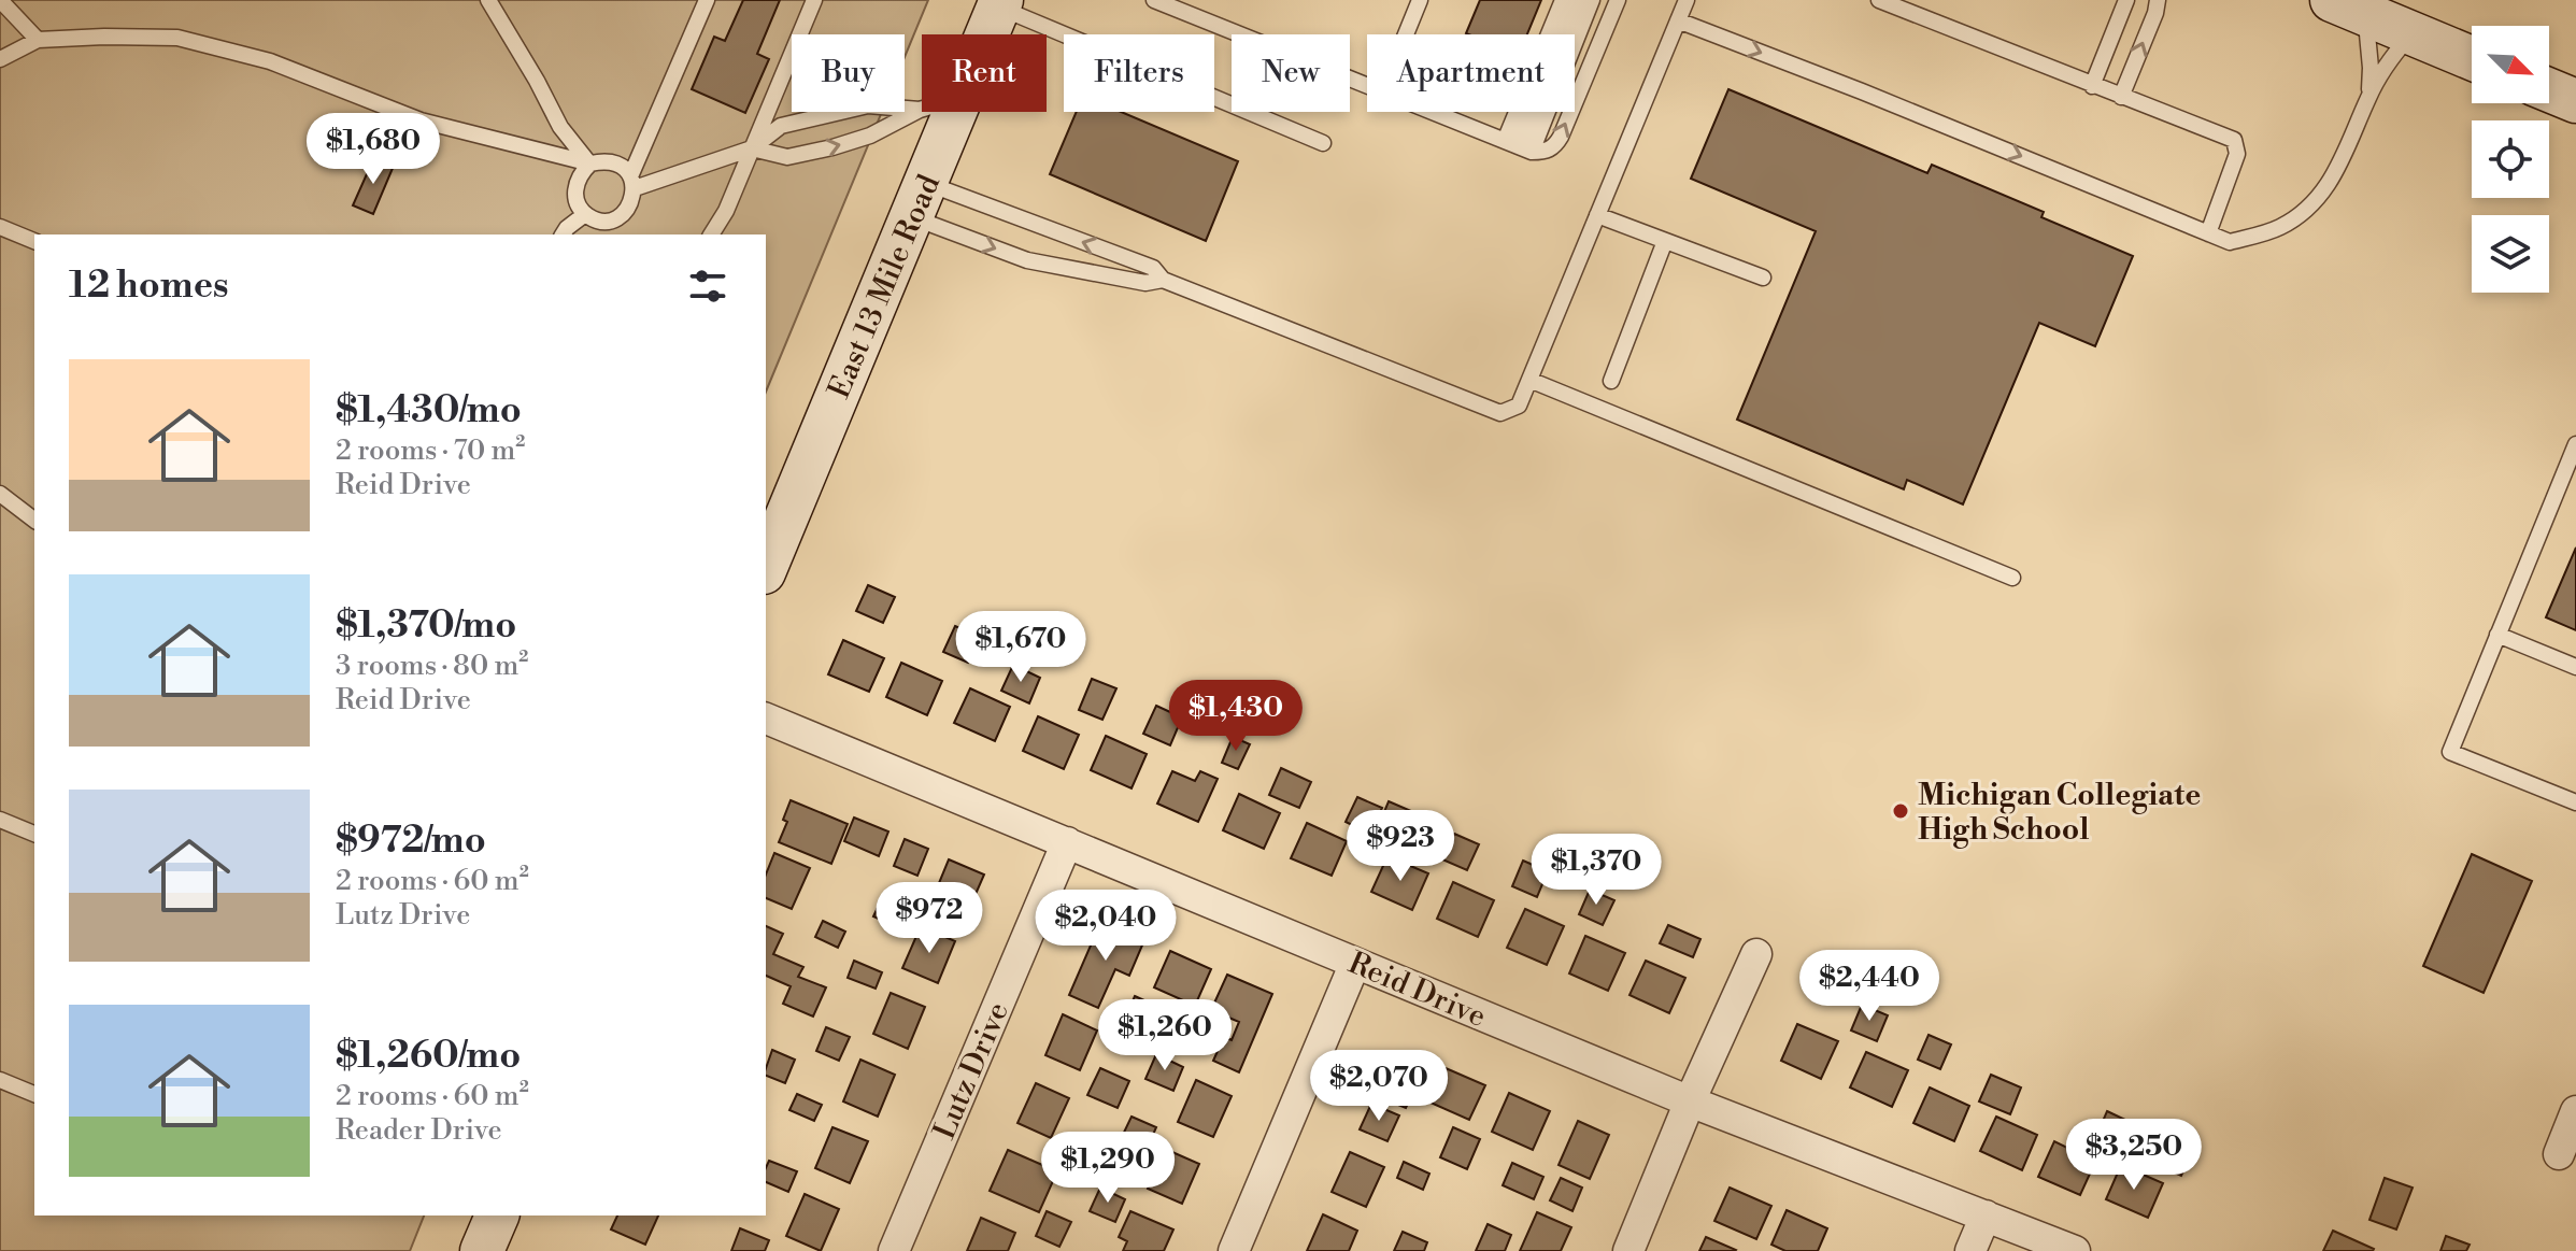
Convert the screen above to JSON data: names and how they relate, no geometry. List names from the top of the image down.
{
  "streets": {
    "main road": ["East 13 Mile Road"],
    "street": ["Reid Drive", "Lutz Drive"]
  },
  "crossings": [
    ["Reid Drive", "Lutz Drive"]
  ],
  "places": ["Michigan Collegiate High School"],
  "north": "bottom right",
  "page": {
    "chip": [
      "Buy",
      "Rent",
      "Filters",
      "New",
      "Apartment"
    ],
    "price": [
      "$1,680",
      "$1,670",
      "$1,430",
      "$923",
      "$1,370",
      "$972",
      "$2,040",
      "$2,440",
      "$1,260",
      "$2,070",
      "$3,250",
      "$1,290"
    ],
    "heading": "12 homes",
    "list": [
      {
        "name": "$1,430/mo",
        "note": "2 rooms · 70 m² · Reid Drive"
      },
      {
        "name": "$1,370/mo",
        "note": "3 rooms · 80 m² · Reid Drive"
      },
      {
        "name": "$972/mo",
        "note": "2 rooms · 60 m² · Lutz Drive"
      },
      {
        "name": "$1,260/mo",
        "note": "2 rooms · 60 m² · Reader Drive"
      }
    ]
  }
}
